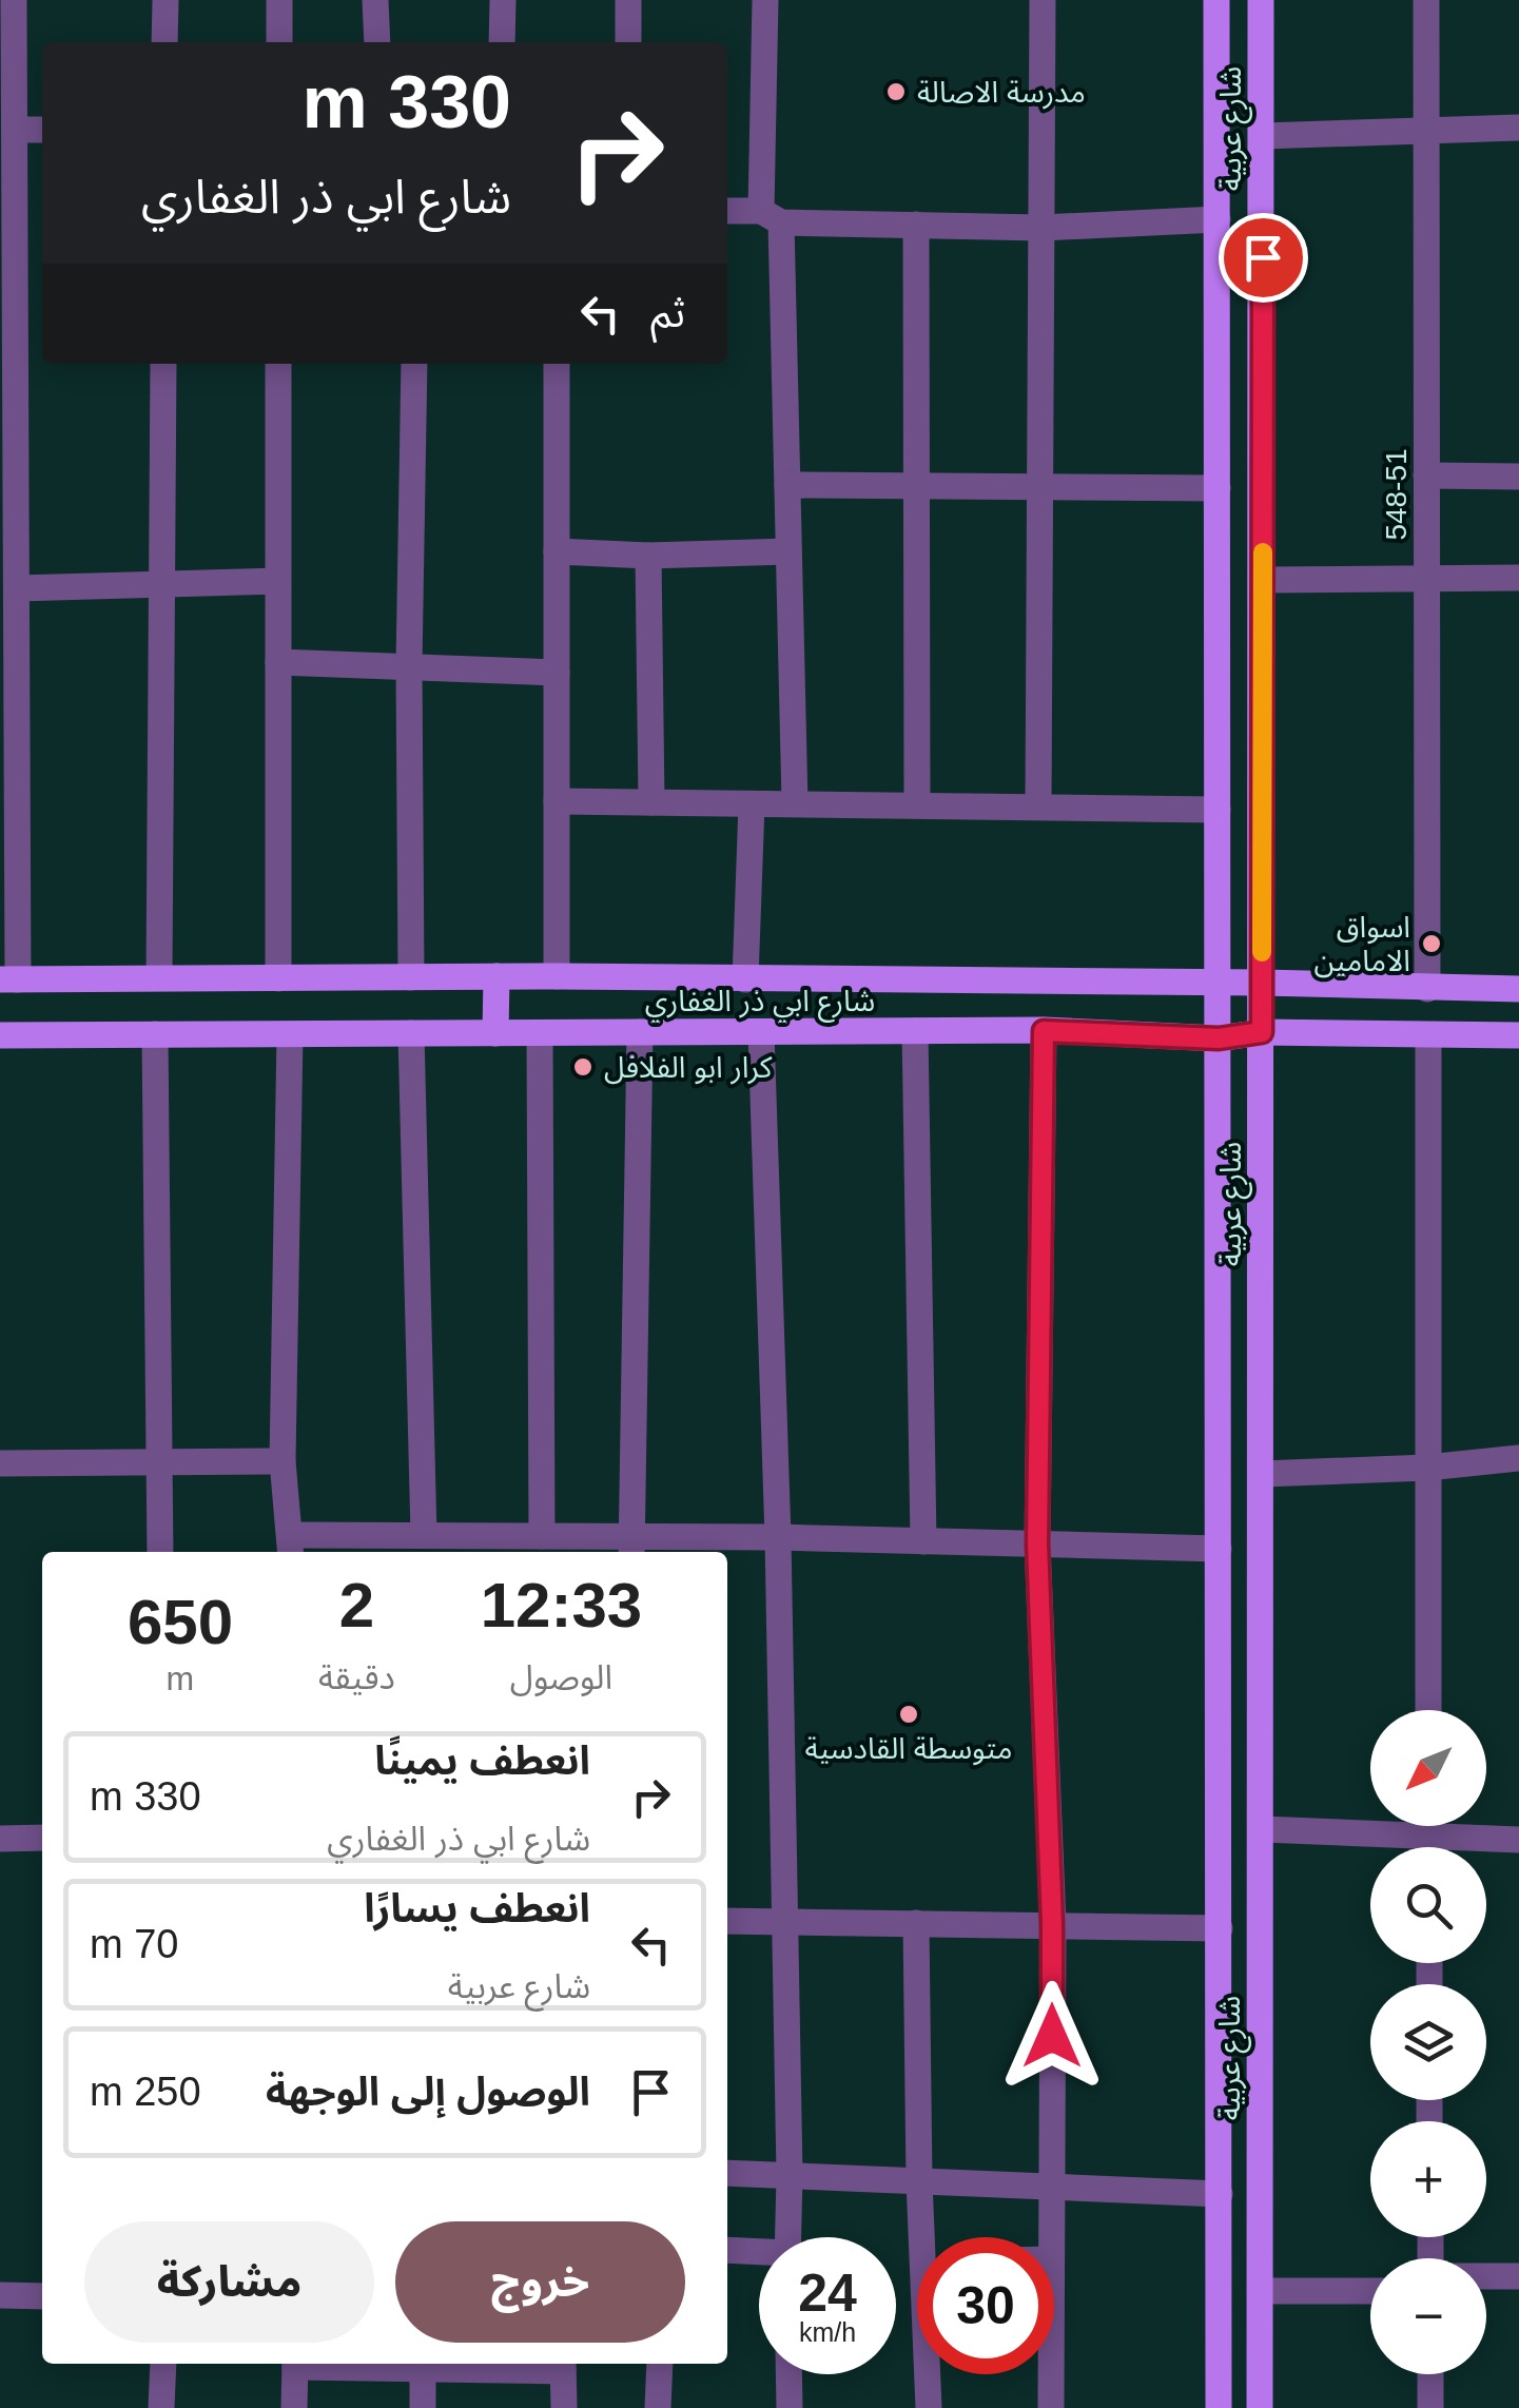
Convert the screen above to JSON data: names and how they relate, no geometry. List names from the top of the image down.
{
  "streets": {
    "main road": ["شارع عربية", "شارع ابي ذر الغفاري"],
    "street": ["548-51"]
  },
  "crossings": [
    ["شارع عربية", "شارع ابي ذر الغفاري"],
    ["548-51", "شارع ابي ذر الغفاري"]
  ],
  "places": [
    "مدرسة الاصالة",
    "اسواق الامامين",
    "كرار ابو الفلافل",
    "متوسطة القادسية"
  ],
  "north": "bottom left",
  "page": {
    "turn": ["330 m", "شارع ابي ذر الغفاري"],
    "then": "ثم",
    "eta": [
      "12:33",
      "الوصول",
      "2",
      "دقيقة",
      "650",
      "m"
    ],
    "map_buttons": ["+", "−"],
    "list": [
      {
        "name": "انعطف يمينًا",
        "note": "شارع ابي ذر الغفاري",
        "value": "330 m"
      },
      {
        "name": "انعطف يسارًا",
        "note": "شارع عربية",
        "value": "70 m"
      },
      {
        "name": "الوصول إلى الوجهة",
        "value": "250 m"
      }
    ],
    "buttons": ["خروج", "مشاركة"],
    "speed": "24 km/h",
    "limit": "30"
  }
}
